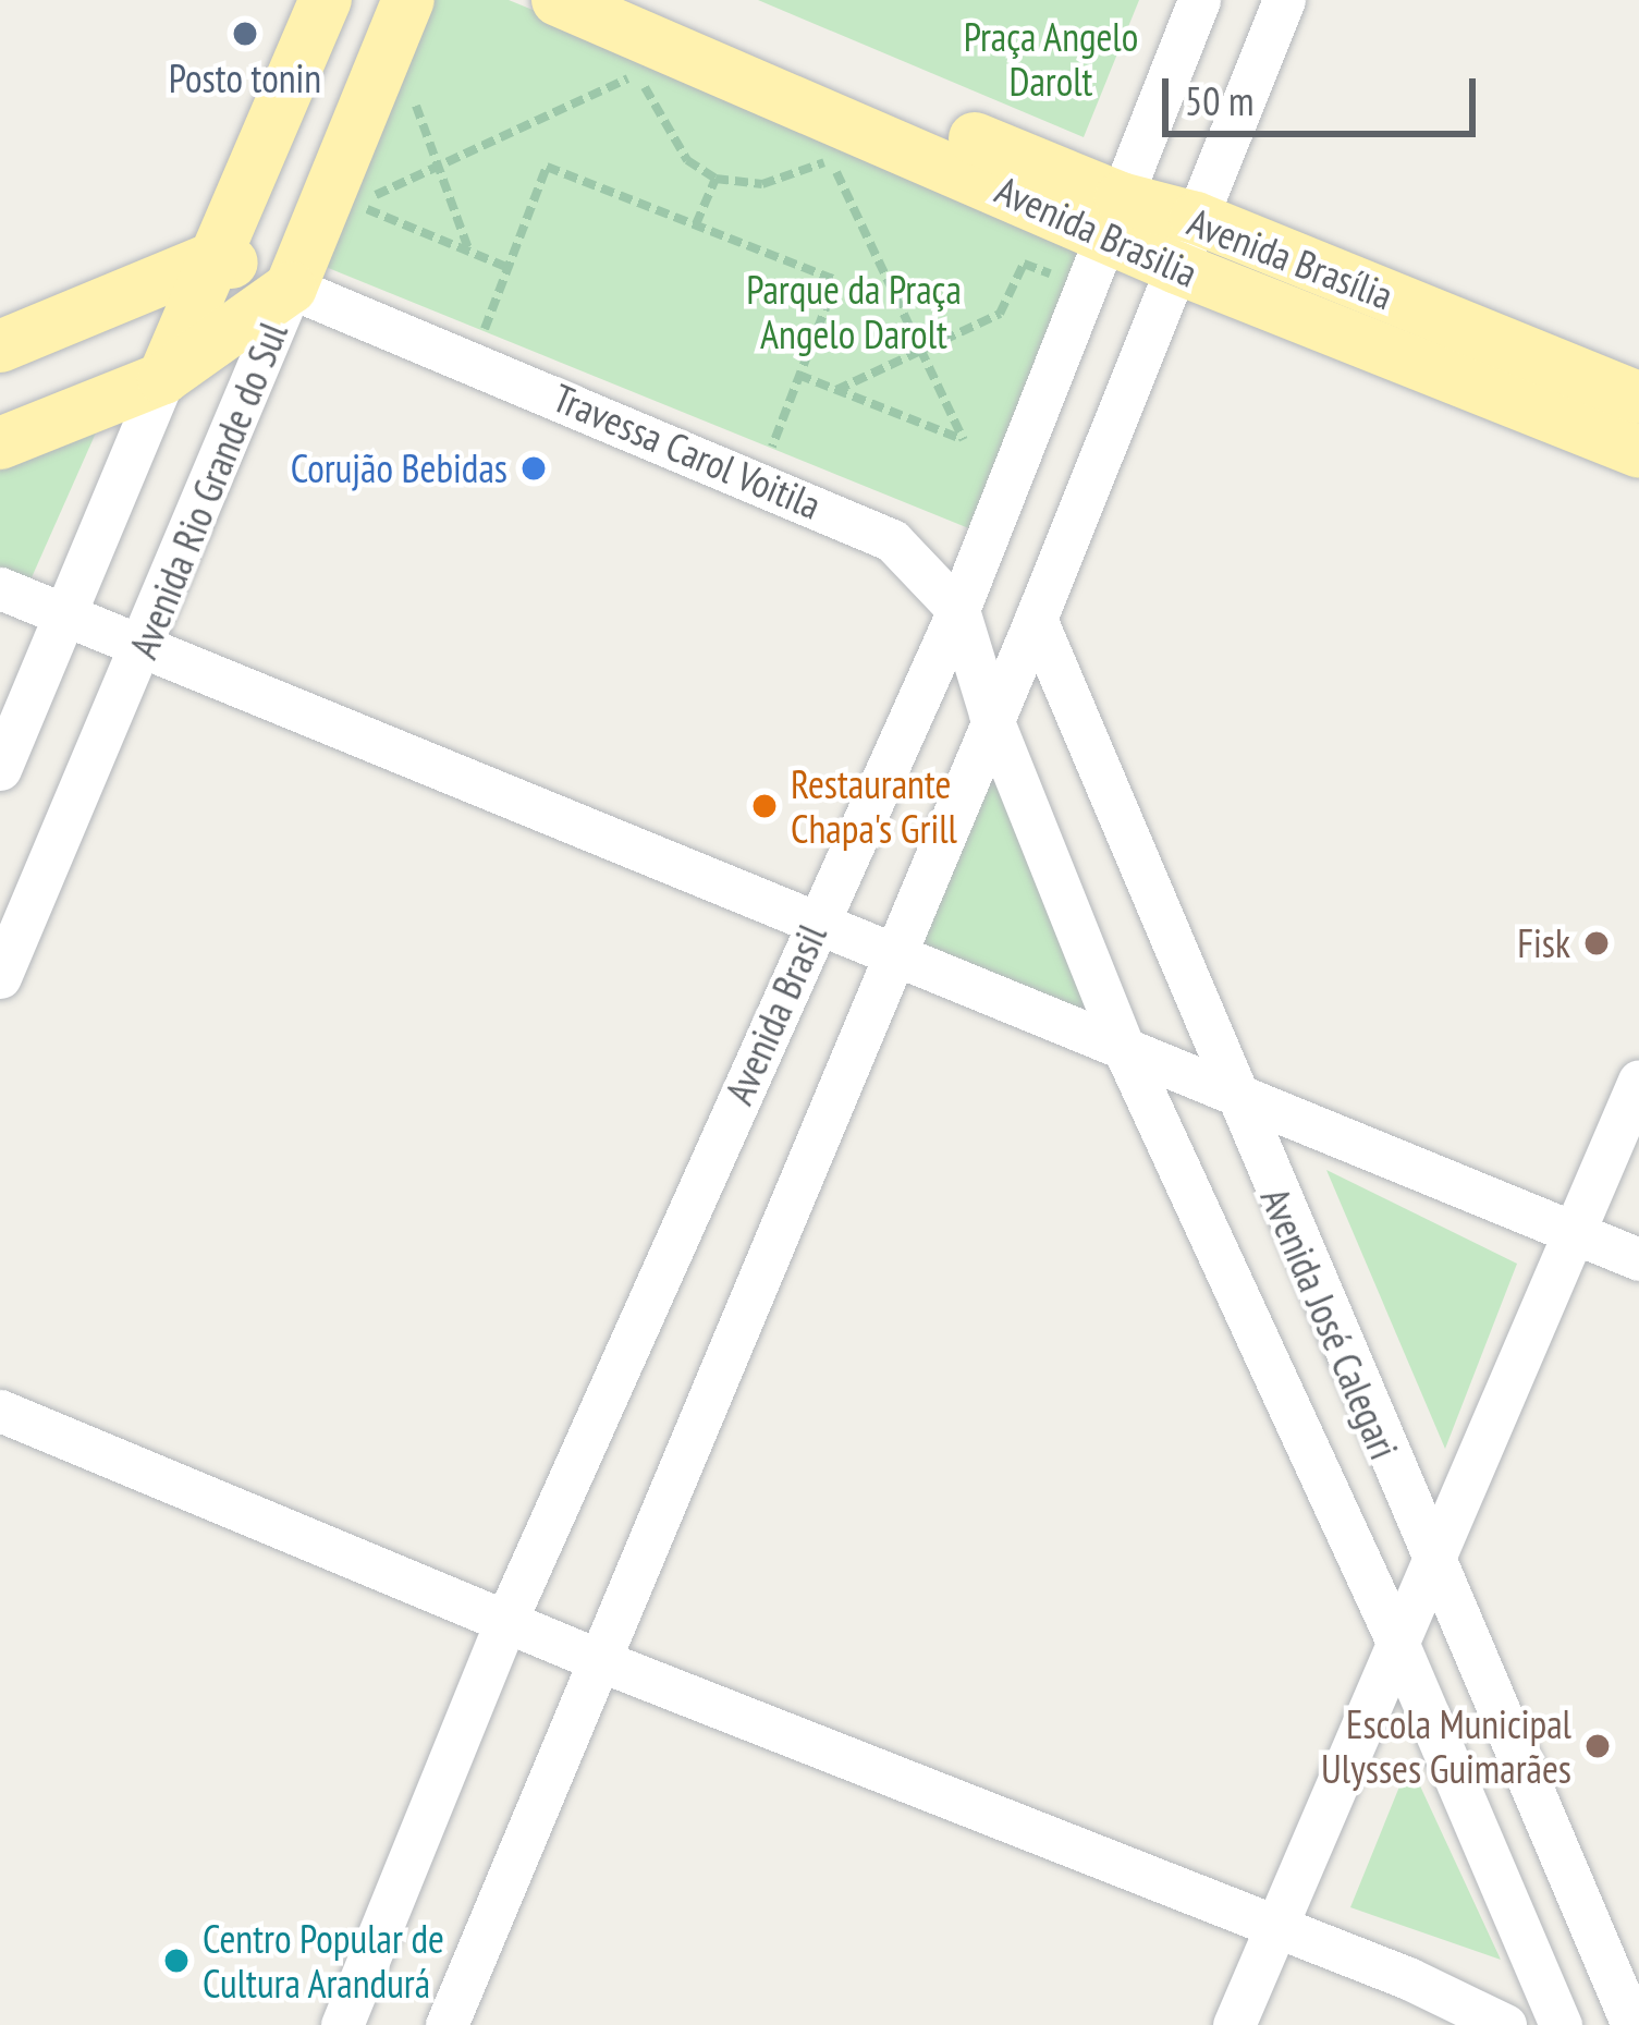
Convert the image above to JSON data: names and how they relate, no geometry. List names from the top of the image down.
{
  "streets": {
    "main road": ["Avenida Brasilia", "Avenida Brasília", "Avenida Rio Grande do Sul"],
    "street": ["Travessa Carol Voitila", "Avenida Brasil", "Avenida José Calegari"]
  },
  "crossings": [
    ["Avenida Brasilia", "Avenida Brasília"],
    ["Avenida Brasilia", "Avenida Brasil"],
    ["Avenida Brasília", "Avenida Brasil"],
    ["Travessa Carol Voitila", "Avenida Rio Grande do Sul"],
    ["Travessa Carol Voitila", "Avenida Brasil"],
    ["Travessa Carol Voitila", "Avenida José Calegari"]
  ],
  "parks": ["Praça Angelo Darolt", "Parque da Praça Angelo Darolt"],
  "places": [
    "Posto tonin",
    "Corujão Bebidas",
    "Restaurante Chapa's Grill",
    "Fisk",
    "Escola Municipal Ulysses Guimarães",
    "Centro Popular de Cultura Arandurá"
  ],
  "scale_bar": "50 m"
}
